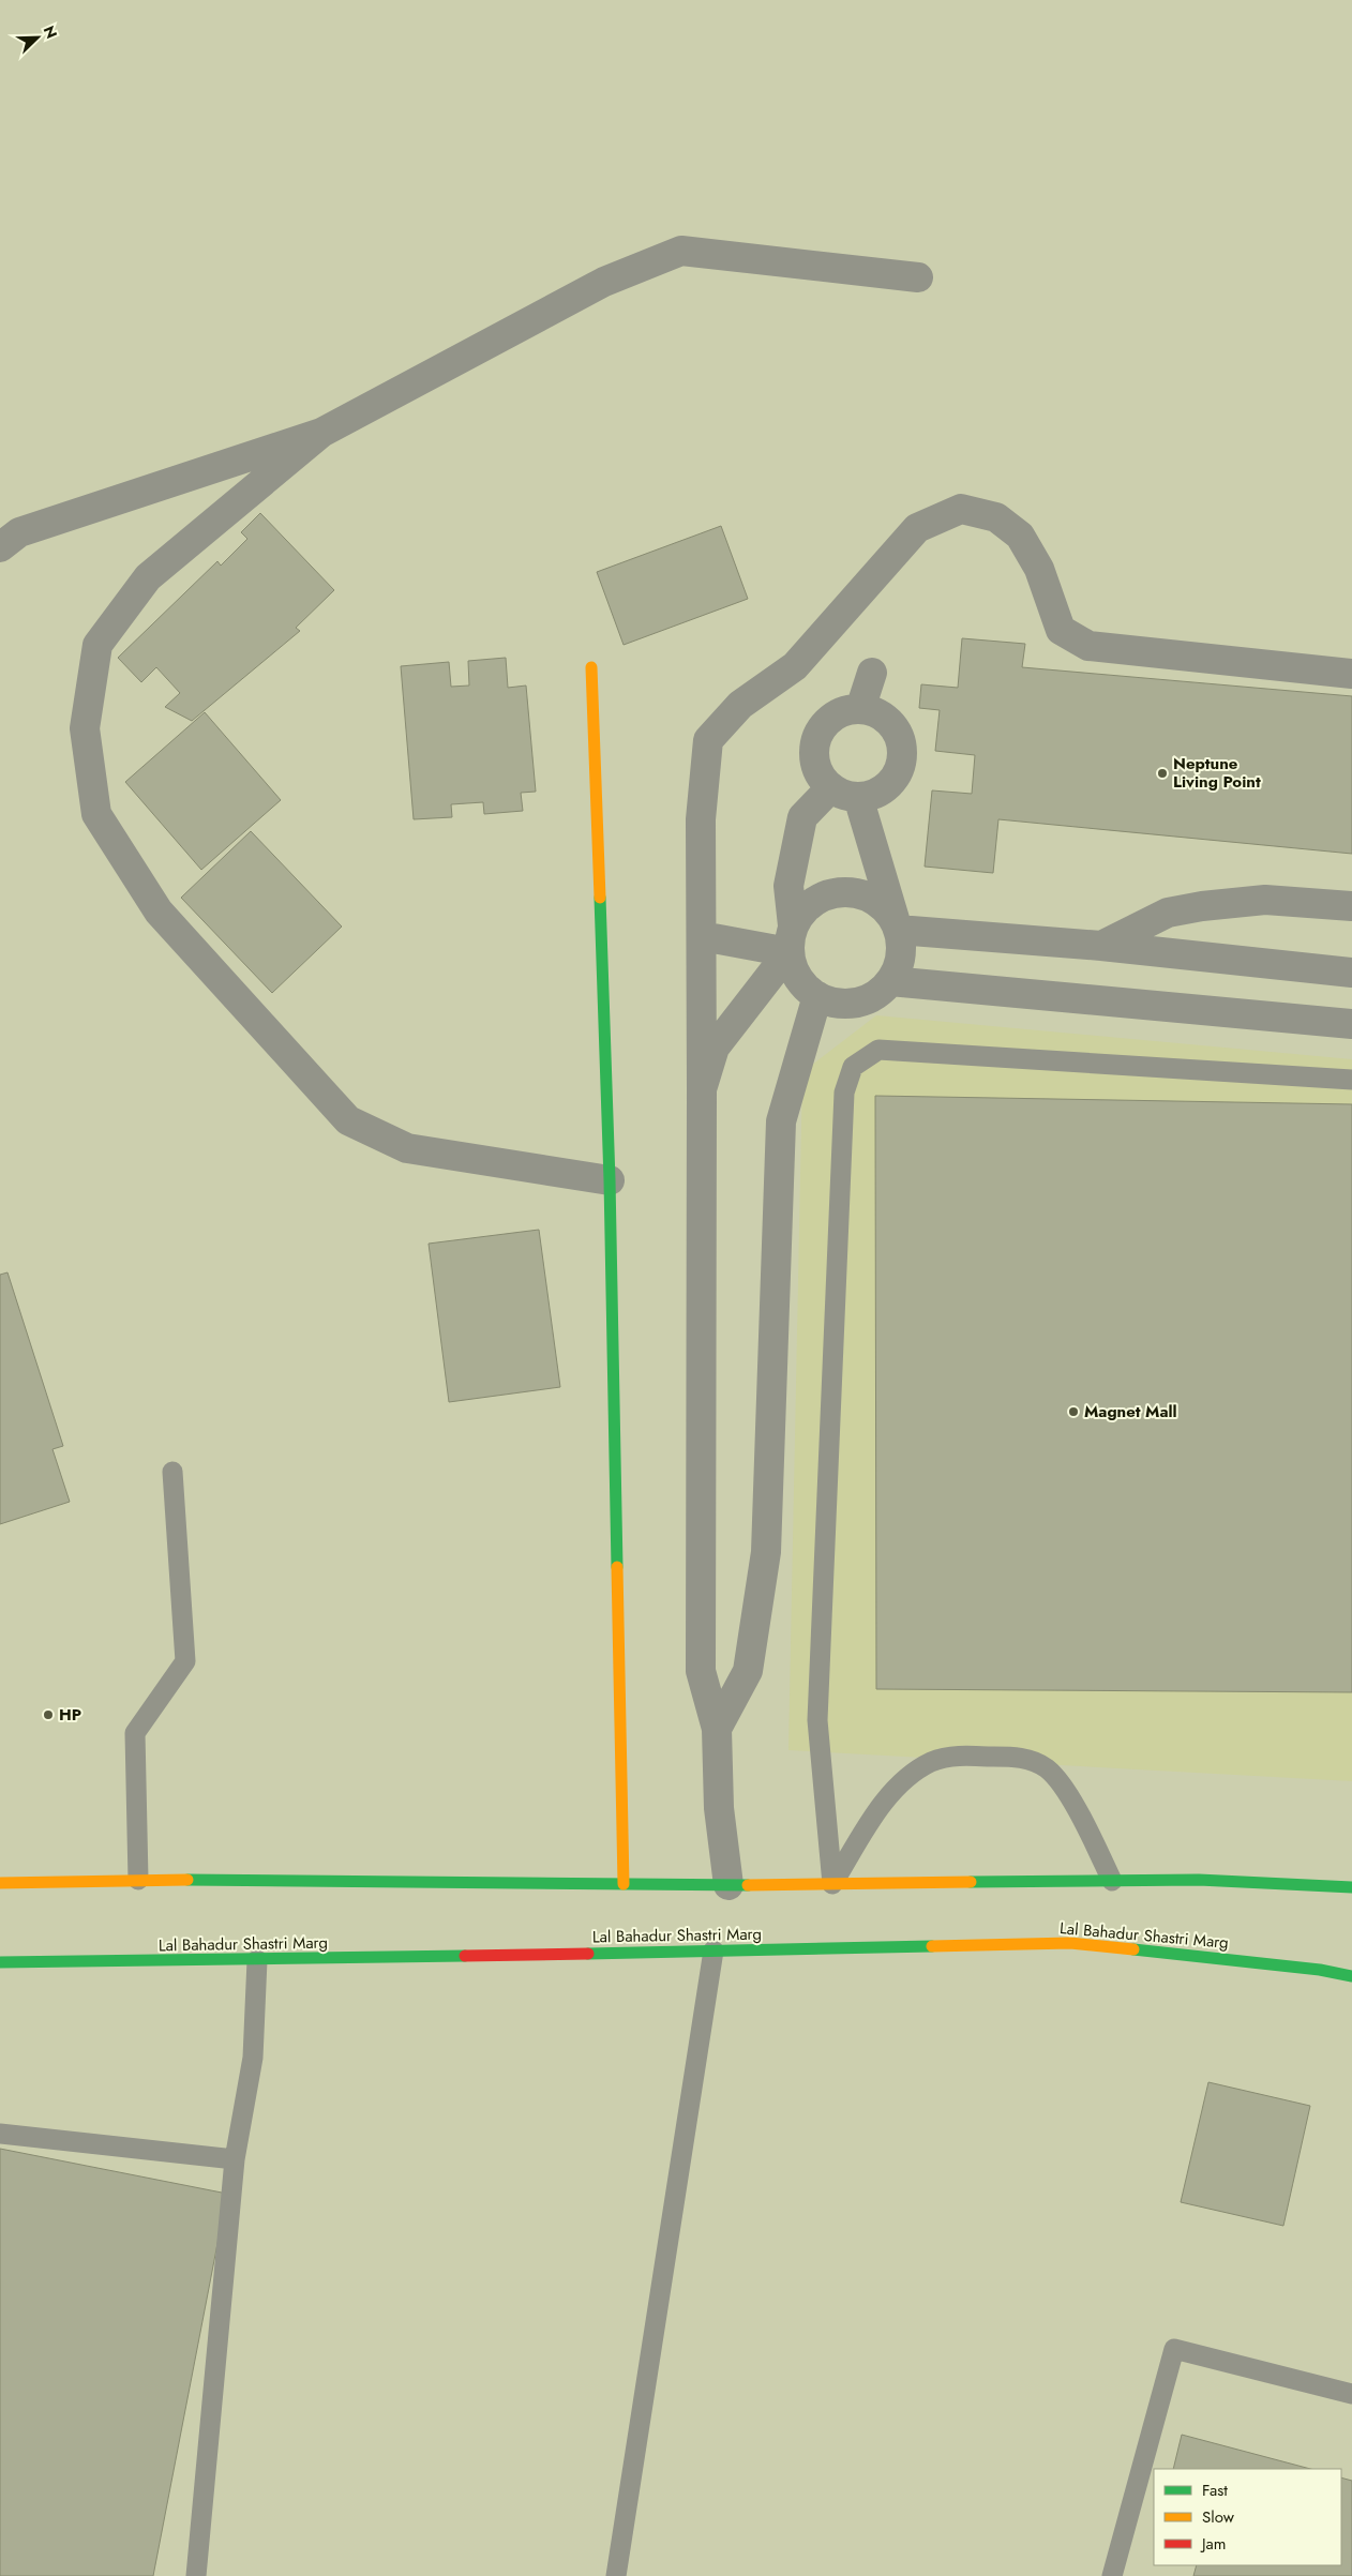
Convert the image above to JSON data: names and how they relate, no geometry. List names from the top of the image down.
{
  "streets": {
    "main road": ["Lal Bahadur Shastri Marg"]
  },
  "places": ["Neptune Living Point", "Magnet Mall", "HP"],
  "legend": ["Fast", "Slow", "Jam"],
  "north": "top right"
}
